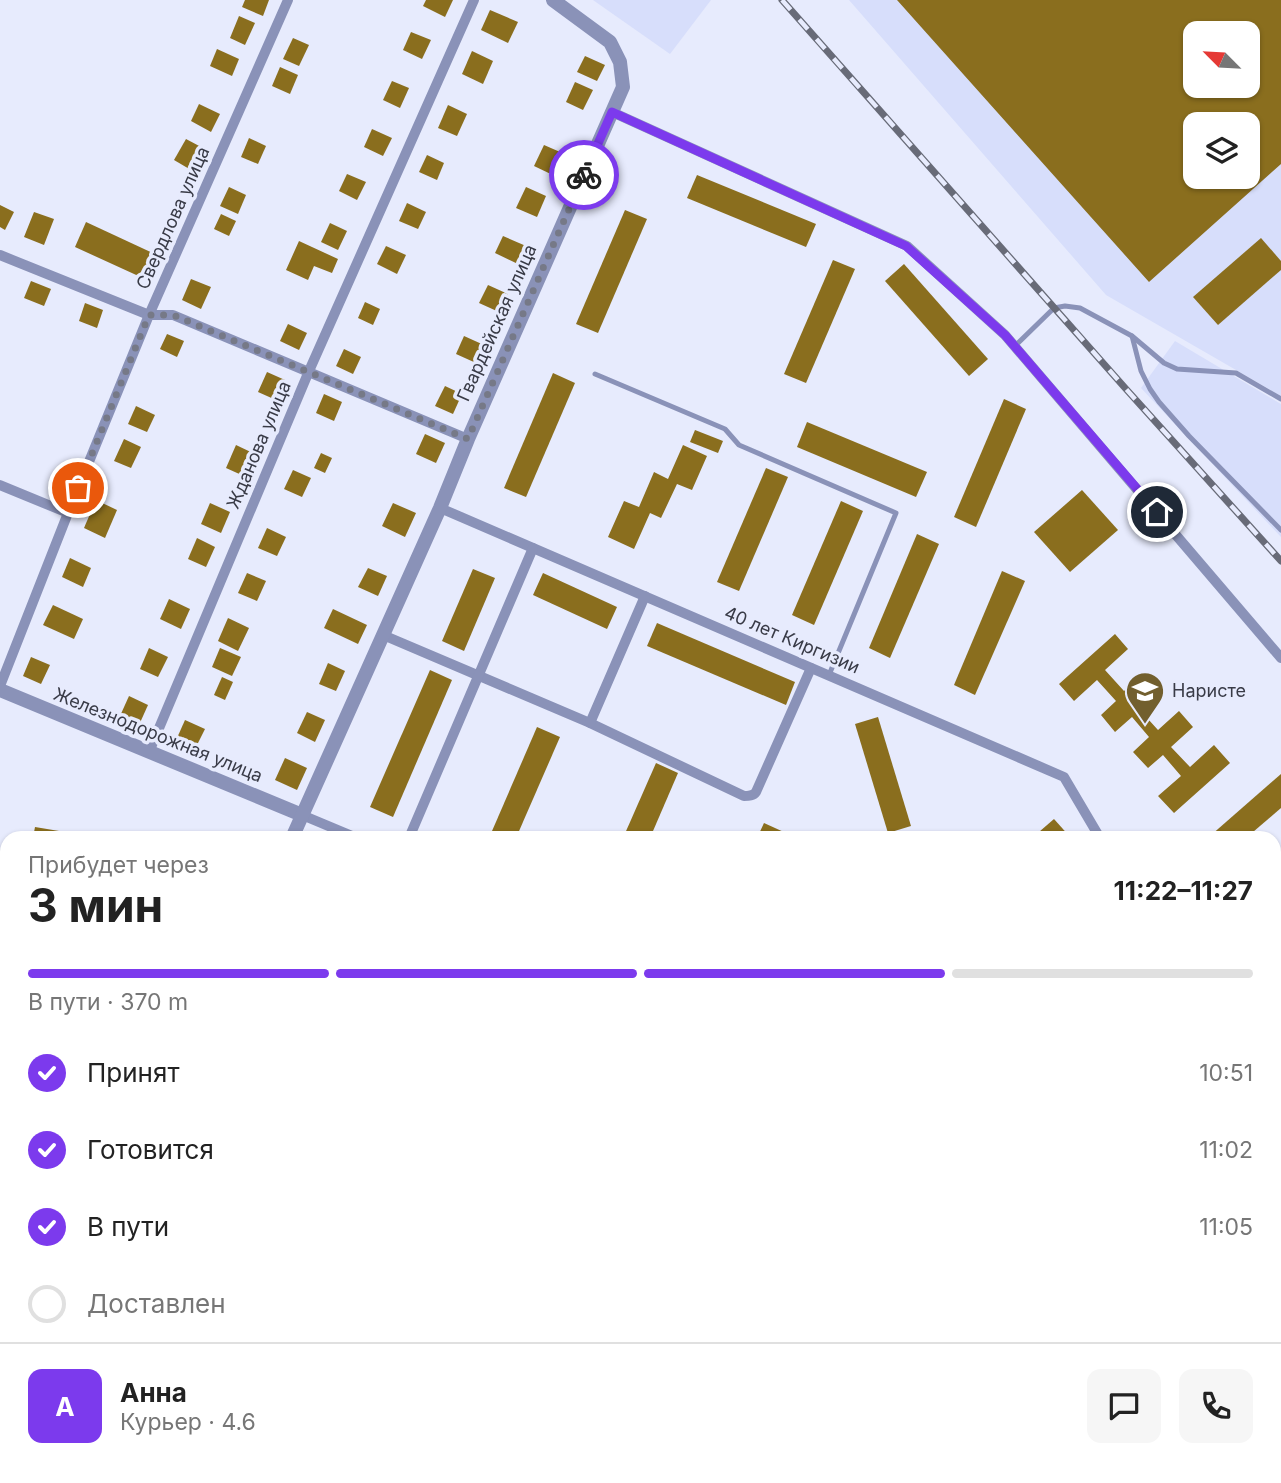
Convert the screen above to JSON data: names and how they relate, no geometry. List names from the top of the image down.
{
  "streets": {
    "street": [
      "Свердлова улица",
      "Гвардейская улица",
      "Жданова улица",
      "40 лет Киргизии",
      "Железнодорожная улица"
    ]
  },
  "crossings": [
    ["Свердлова улица", "Железнодорожная улица"],
    ["Гвардейская улица", "40 лет Киргизии"],
    ["Гвардейская улица", "Железнодорожная улица"],
    ["Жданова улица", "Железнодорожная улица"]
  ],
  "places": {
    "school or university": ["Наристе"]
  },
  "north": "top left",
  "page": {
    "heading": ["3 мин", "Прибудет через", "11:22–11:27"],
    "panel": ["Анна", "Курьер · 4.6"],
    "bar": "В пути · 370 m",
    "list": [
      ["Принят", "10:51"],
      ["Готовится", "11:02"],
      ["В пути", "11:05"],
      "Доставлен"
    ],
    "round": "А"
  }
}
